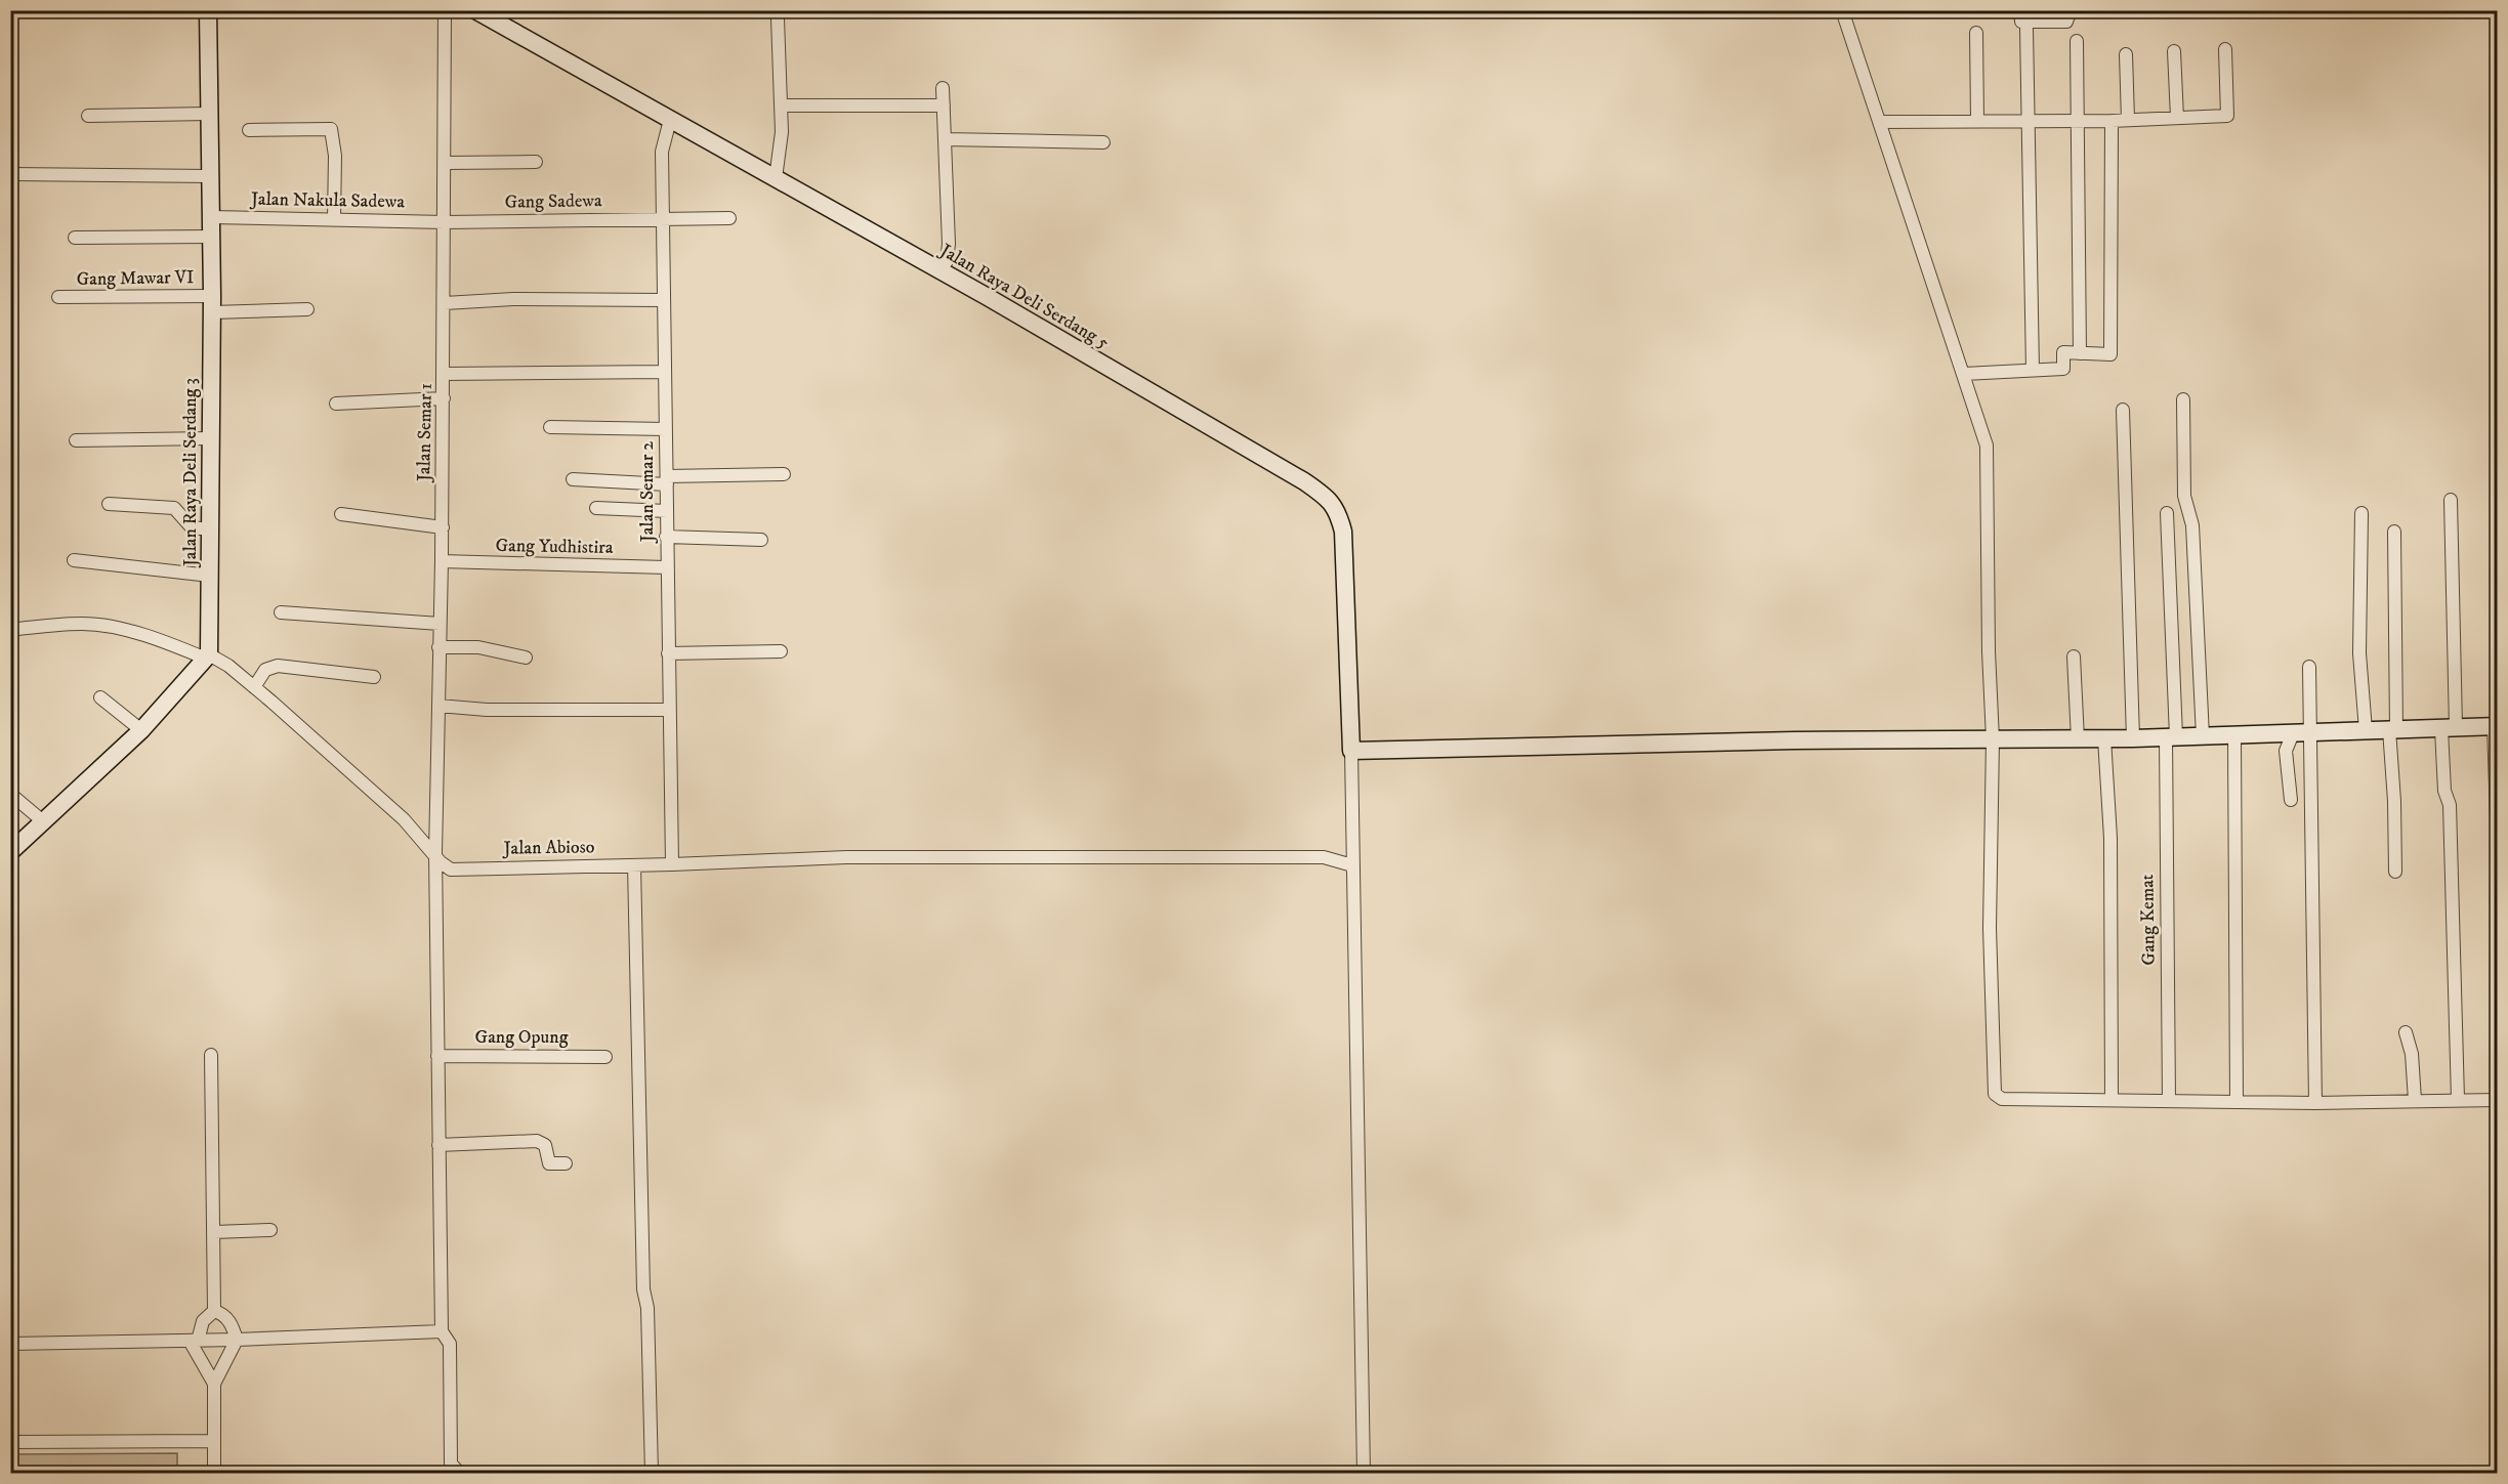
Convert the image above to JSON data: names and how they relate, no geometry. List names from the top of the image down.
{
  "streets": {
    "street": [
      "Jalan Nakula Sadewa",
      "Gang Sadewa",
      "Gang Mawar VI",
      "Jalan Raya Deli Serdang 5",
      "Jalan Semar 1",
      "Jalan Raya Deli Serdang 3",
      "Jalan Semar 2",
      "Gang Yudhistira",
      "Jalan Abioso",
      "Gang Kemat",
      "Gang Opung"
    ]
  },
  "crossings": [
    ["Jalan Nakula Sadewa", "Gang Sadewa"],
    ["Jalan Nakula Sadewa", "Jalan Semar 1"],
    ["Jalan Nakula Sadewa", "Jalan Raya Deli Serdang 3"],
    ["Gang Sadewa", "Jalan Semar 1"],
    ["Gang Sadewa", "Jalan Semar 2"],
    ["Gang Mawar VI", "Jalan Raya Deli Serdang 3"],
    ["Jalan Raya Deli Serdang 5", "Jalan Semar 2"],
    ["Jalan Semar 1", "Gang Yudhistira"],
    ["Jalan Semar 1", "Jalan Abioso"],
    ["Jalan Semar 1", "Gang Opung"],
    ["Jalan Raya Deli Serdang 3", "Jalan Abioso"],
    ["Jalan Semar 2", "Gang Yudhistira"],
    ["Jalan Semar 2", "Jalan Abioso"]
  ]
}
